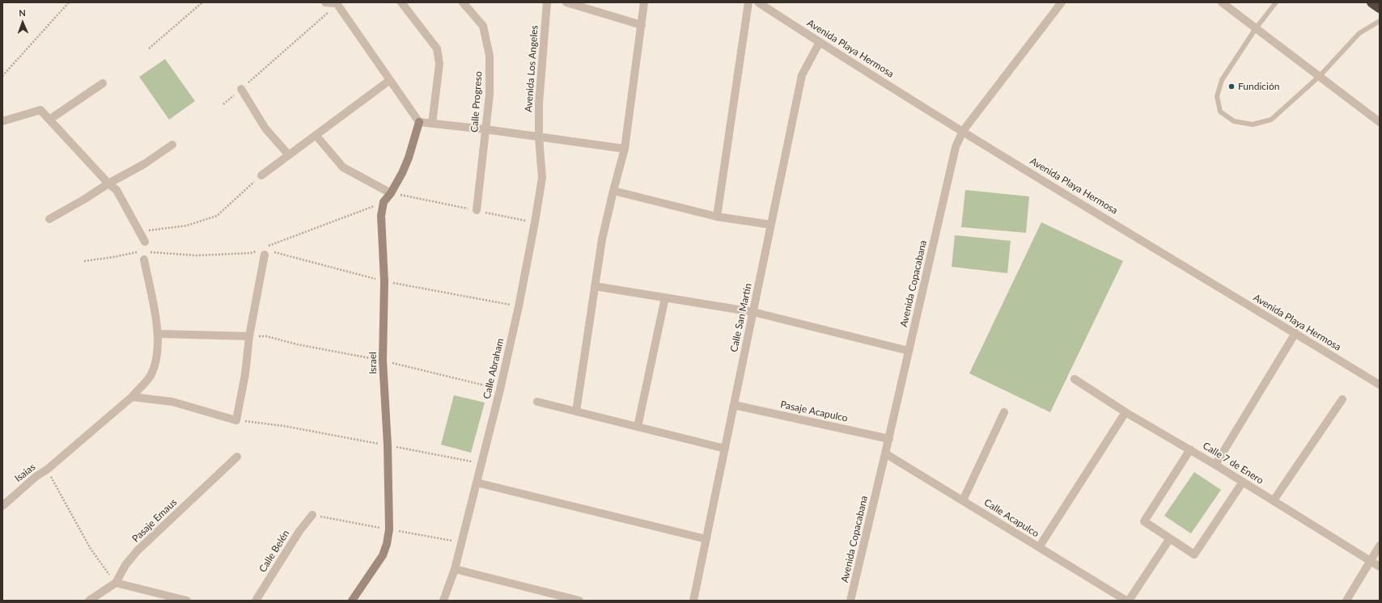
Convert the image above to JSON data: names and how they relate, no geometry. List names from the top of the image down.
{
  "streets": {
    "street": [
      "Avenida Playa Hermosa",
      "Avenida Los Angeles",
      "Calle Progreso",
      "Avenida Copacabana",
      "Calle San Martín",
      "Israel",
      "Calle Abraham",
      "Pasaje Acapulco",
      "Calle 7 de Enero",
      "Isaias",
      "Calle Acapulco",
      "Pasaje Emaus",
      "Calle Belén"
    ]
  },
  "crossings": [
    ["Avenida Playa Hermosa", "Avenida Copacabana"],
    ["Avenida Playa Hermosa", "Calle San Martín"],
    ["Avenida Los Angeles", "Calle Abraham"],
    ["Avenida Copacabana", "Pasaje Acapulco"],
    ["Avenida Copacabana", "Calle Acapulco"],
    ["Calle San Martín", "Pasaje Acapulco"]
  ],
  "places": ["Fundición"],
  "north": "top"
}
